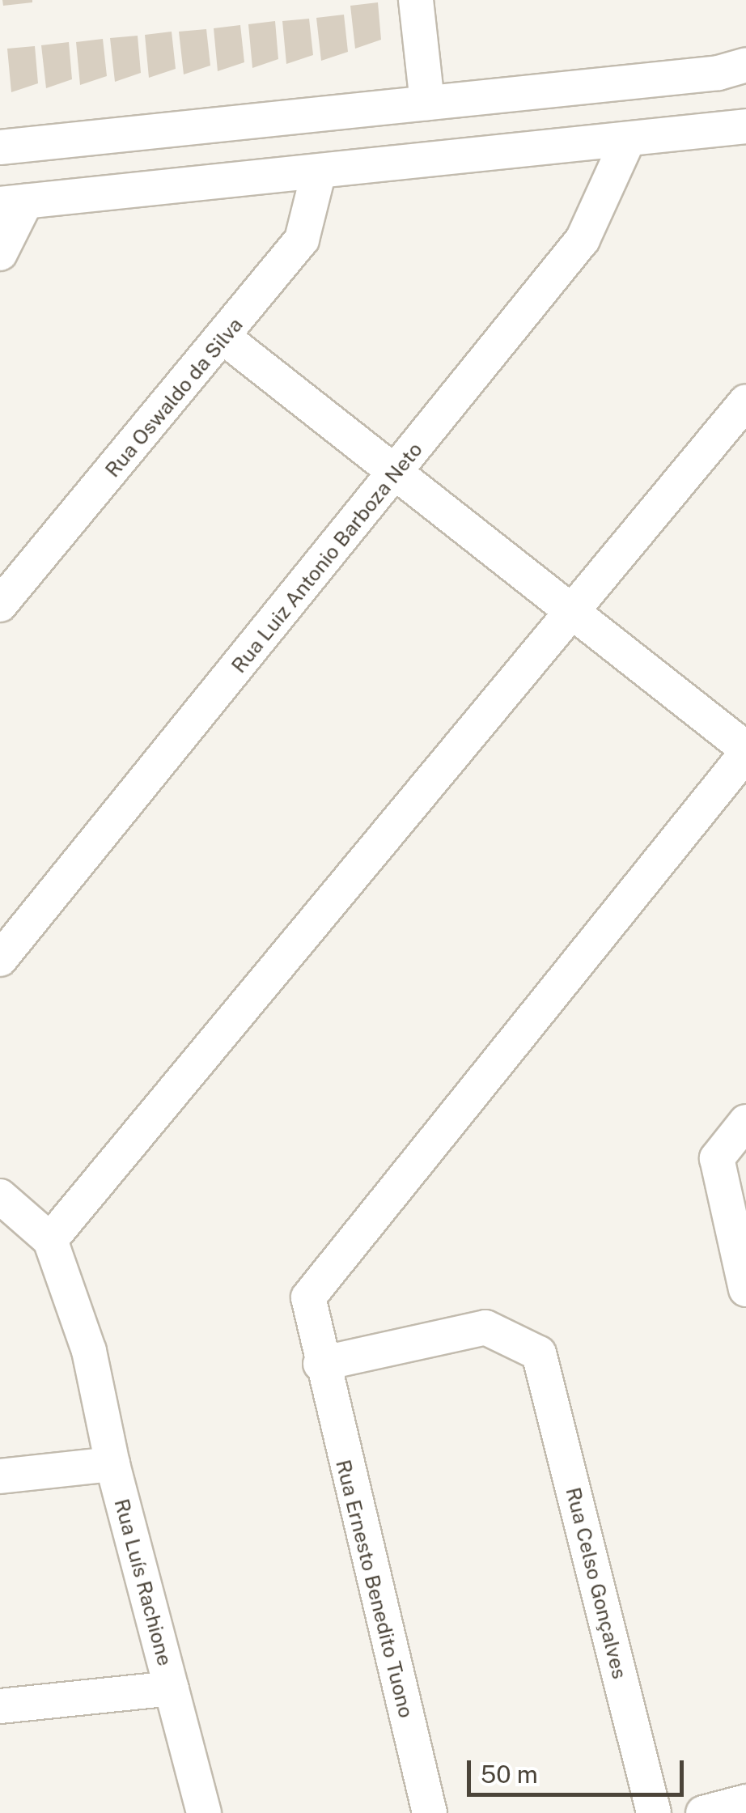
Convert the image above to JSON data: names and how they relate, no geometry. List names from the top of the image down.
{
  "streets": {
    "street": [
      "Rua Oswaldo da Silva",
      "Rua Luiz Antonio Barboza Neto",
      "Rua Luís Rachione",
      "Rua Celso Gonçalves",
      "Rua Ernesto Benedito Tuono"
    ]
  },
  "crossings": [
    ["Rua Celso Gonçalves", "Rua Ernesto Benedito Tuono"]
  ],
  "scale_bar": "50 m"
}
